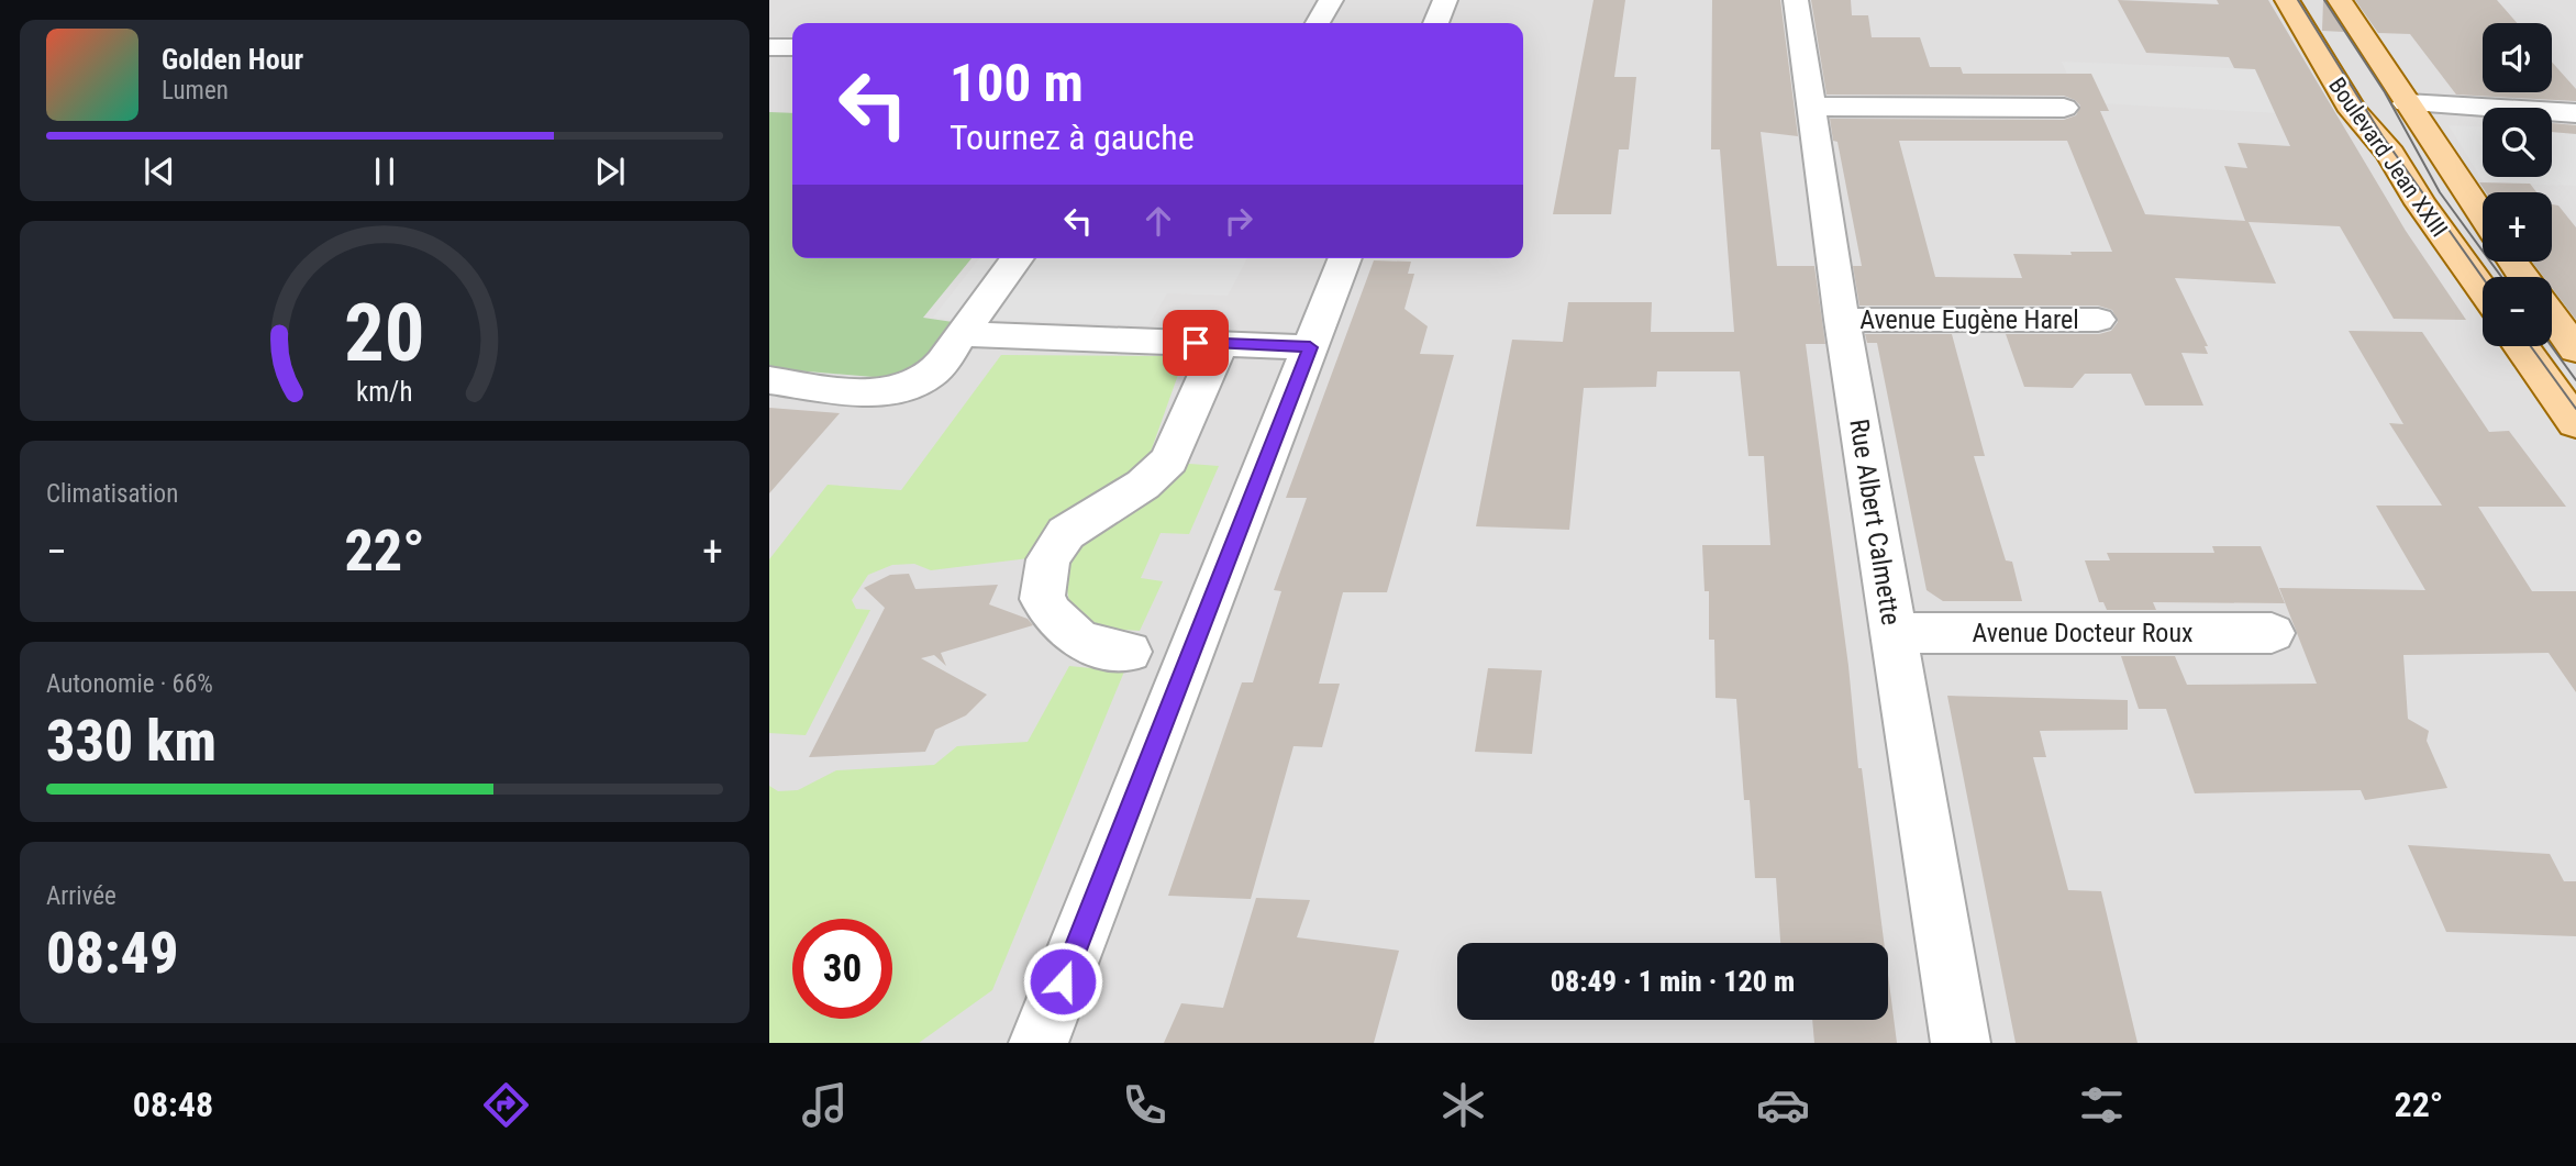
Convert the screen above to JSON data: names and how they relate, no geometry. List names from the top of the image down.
{
  "streets": {
    "main road": ["Boulevard Jean XXIII"],
    "street": ["Avenue Eugène Harel", "Rue Albert Calmette", "Avenue Docteur Roux"]
  },
  "crossings": [
    ["Avenue Eugène Harel", "Rue Albert Calmette"],
    ["Rue Albert Calmette", "Avenue Docteur Roux"]
  ],
  "page": {
    "map_buttons": ["+", "−"],
    "turn": ["100 m", "Tournez à gauche"],
    "song": ["Golden Hour", "Lumen"],
    "tile": [
      "Climatisation",
      ["Autonomie · 66%", "330 km"],
      ["Arrivée", "08:49"]
    ],
    "heat": ["−", "22°", "+"],
    "limit": "30",
    "trip": "08:49 · 1 min · 120 m",
    "tabs": ["08:48", "22°"],
    "gauge": ["20", "km/h"]
  }
}
